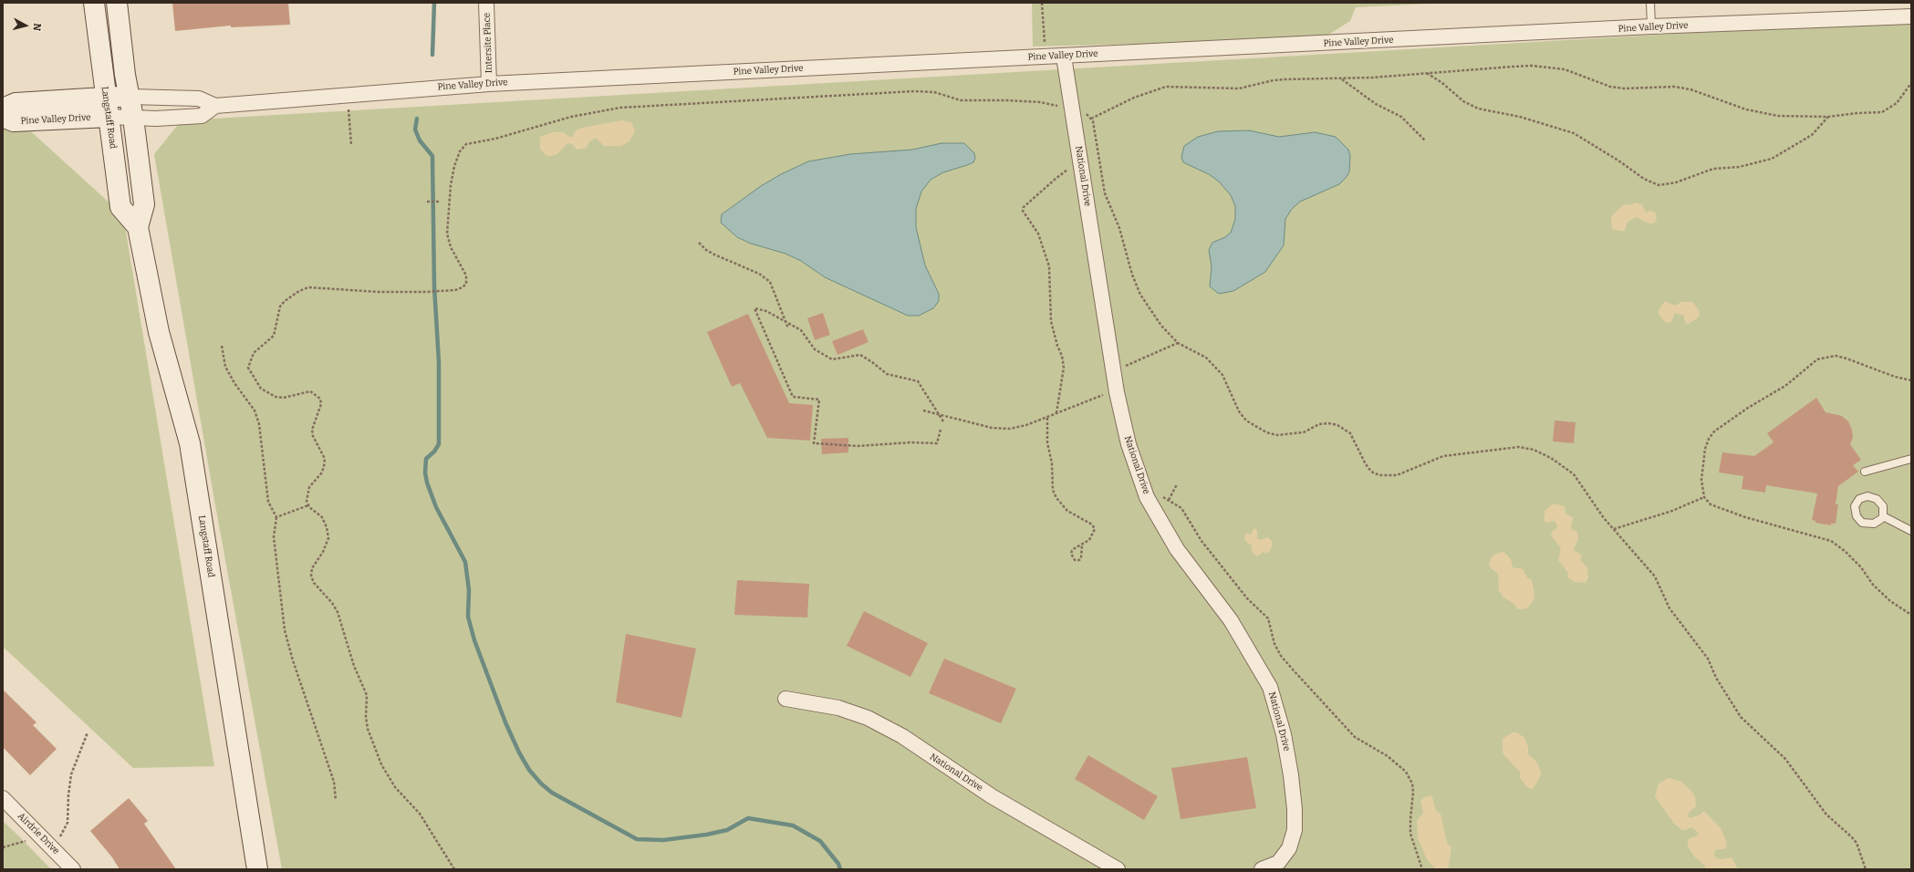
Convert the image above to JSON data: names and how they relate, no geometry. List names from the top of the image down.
{
  "streets": {
    "main road": ["Pine Valley Drive", "Langstaff Road"],
    "street": ["Intersite Place", "National Drive", "Airdrie Drive"]
  },
  "crossings": [
    ["Pine Valley Drive", "Intersite Place"],
    ["Pine Valley Drive", "Langstaff Road"],
    ["Pine Valley Drive", "National Drive"]
  ],
  "north": "right"
}
